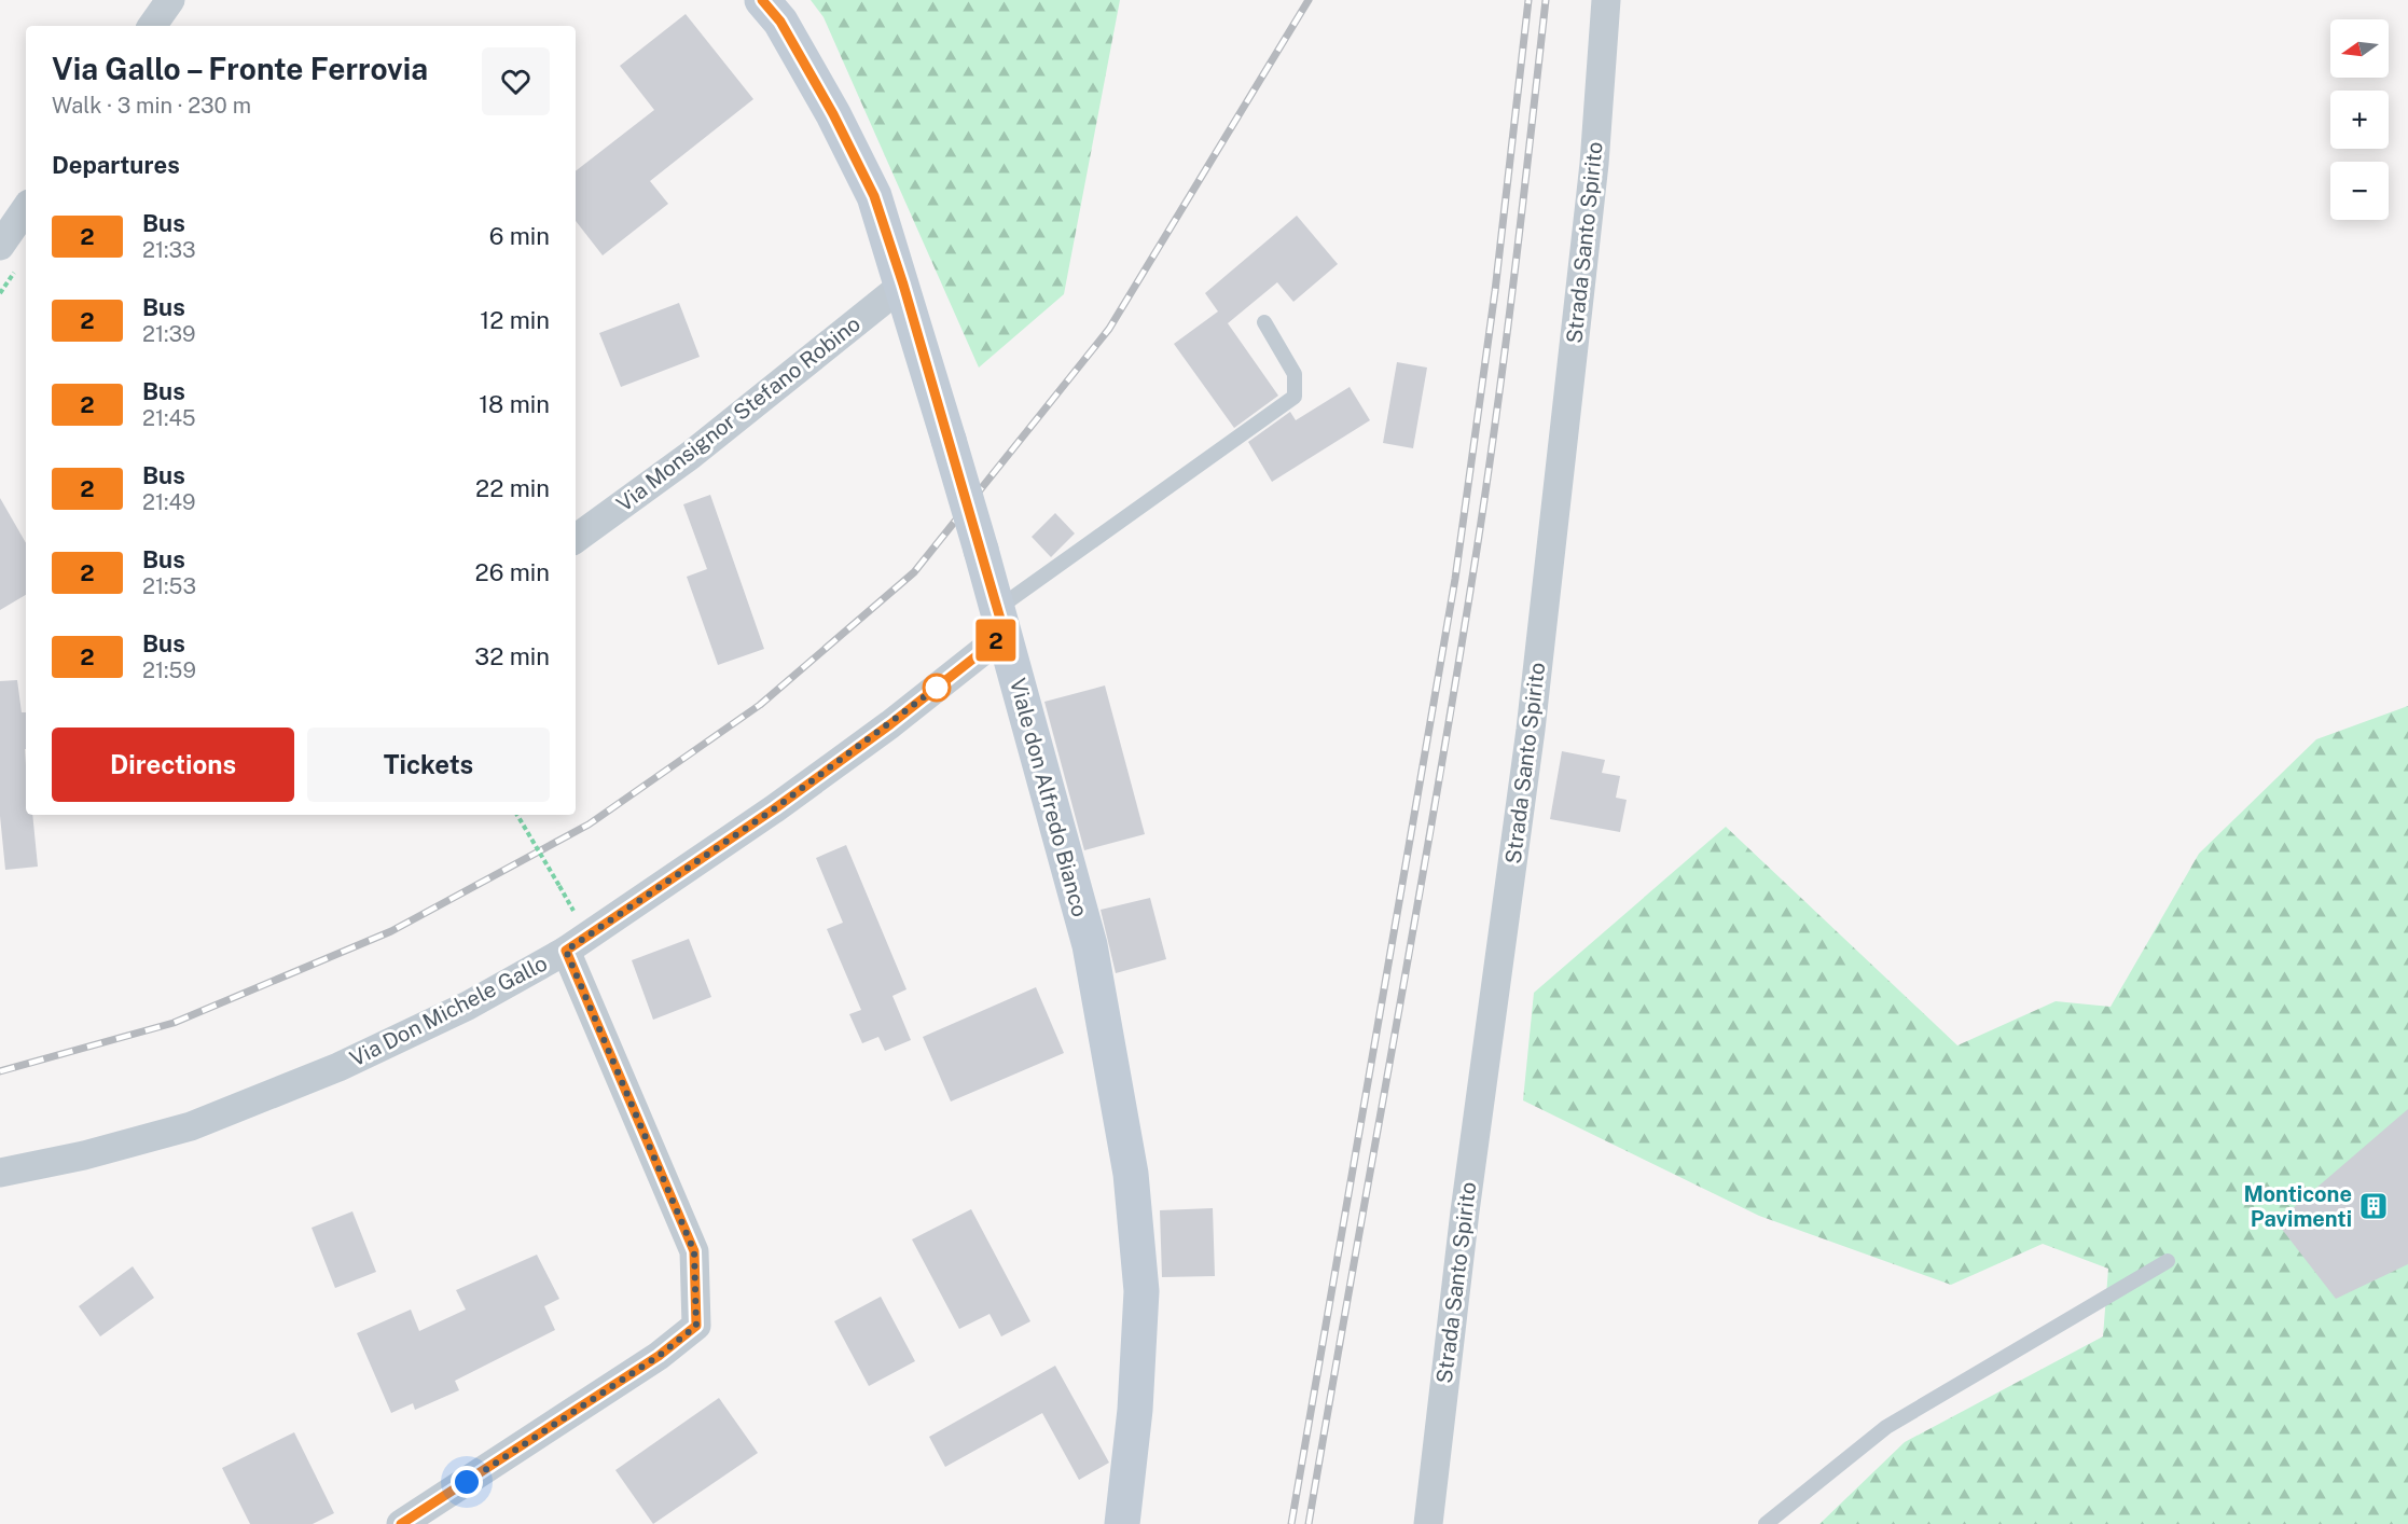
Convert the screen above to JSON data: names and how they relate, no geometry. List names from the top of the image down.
{
  "streets": {
    "street": [
      "Strada Santo Spirito",
      "Via Monsignor Stefano Robino",
      "Viale don Alfredo Bianco",
      "Via Don Michele Gallo"
    ]
  },
  "crossings": [
    ["Via Monsignor Stefano Robino", "Viale don Alfredo Bianco"],
    ["Viale don Alfredo Bianco", "Via Don Michele Gallo"]
  ],
  "places": {
    "building": ["Monticone Pavimenti"]
  },
  "lines": ["bus line 2"],
  "north": "left",
  "page": {
    "on_map": "2",
    "map_buttons": ["+", "−"],
    "heading": [
      ["Via Gallo – Fronte Ferrovia", "Walk · 3 min · 230 m"],
      "Departures"
    ],
    "list": [
      {
        "mark": "2",
        "name": "Bus",
        "note": "21:33",
        "value": "6 min"
      },
      {
        "mark": "2",
        "name": "Bus",
        "note": "21:39",
        "value": "12 min"
      },
      {
        "mark": "2",
        "name": "Bus",
        "note": "21:45",
        "value": "18 min"
      },
      {
        "mark": "2",
        "name": "Bus",
        "note": "21:49",
        "value": "22 min"
      },
      {
        "mark": "2",
        "name": "Bus",
        "note": "21:53",
        "value": "26 min"
      },
      {
        "mark": "2",
        "name": "Bus",
        "note": "21:59",
        "value": "32 min"
      }
    ],
    "buttons": ["Directions", "Tickets"]
  }
}
